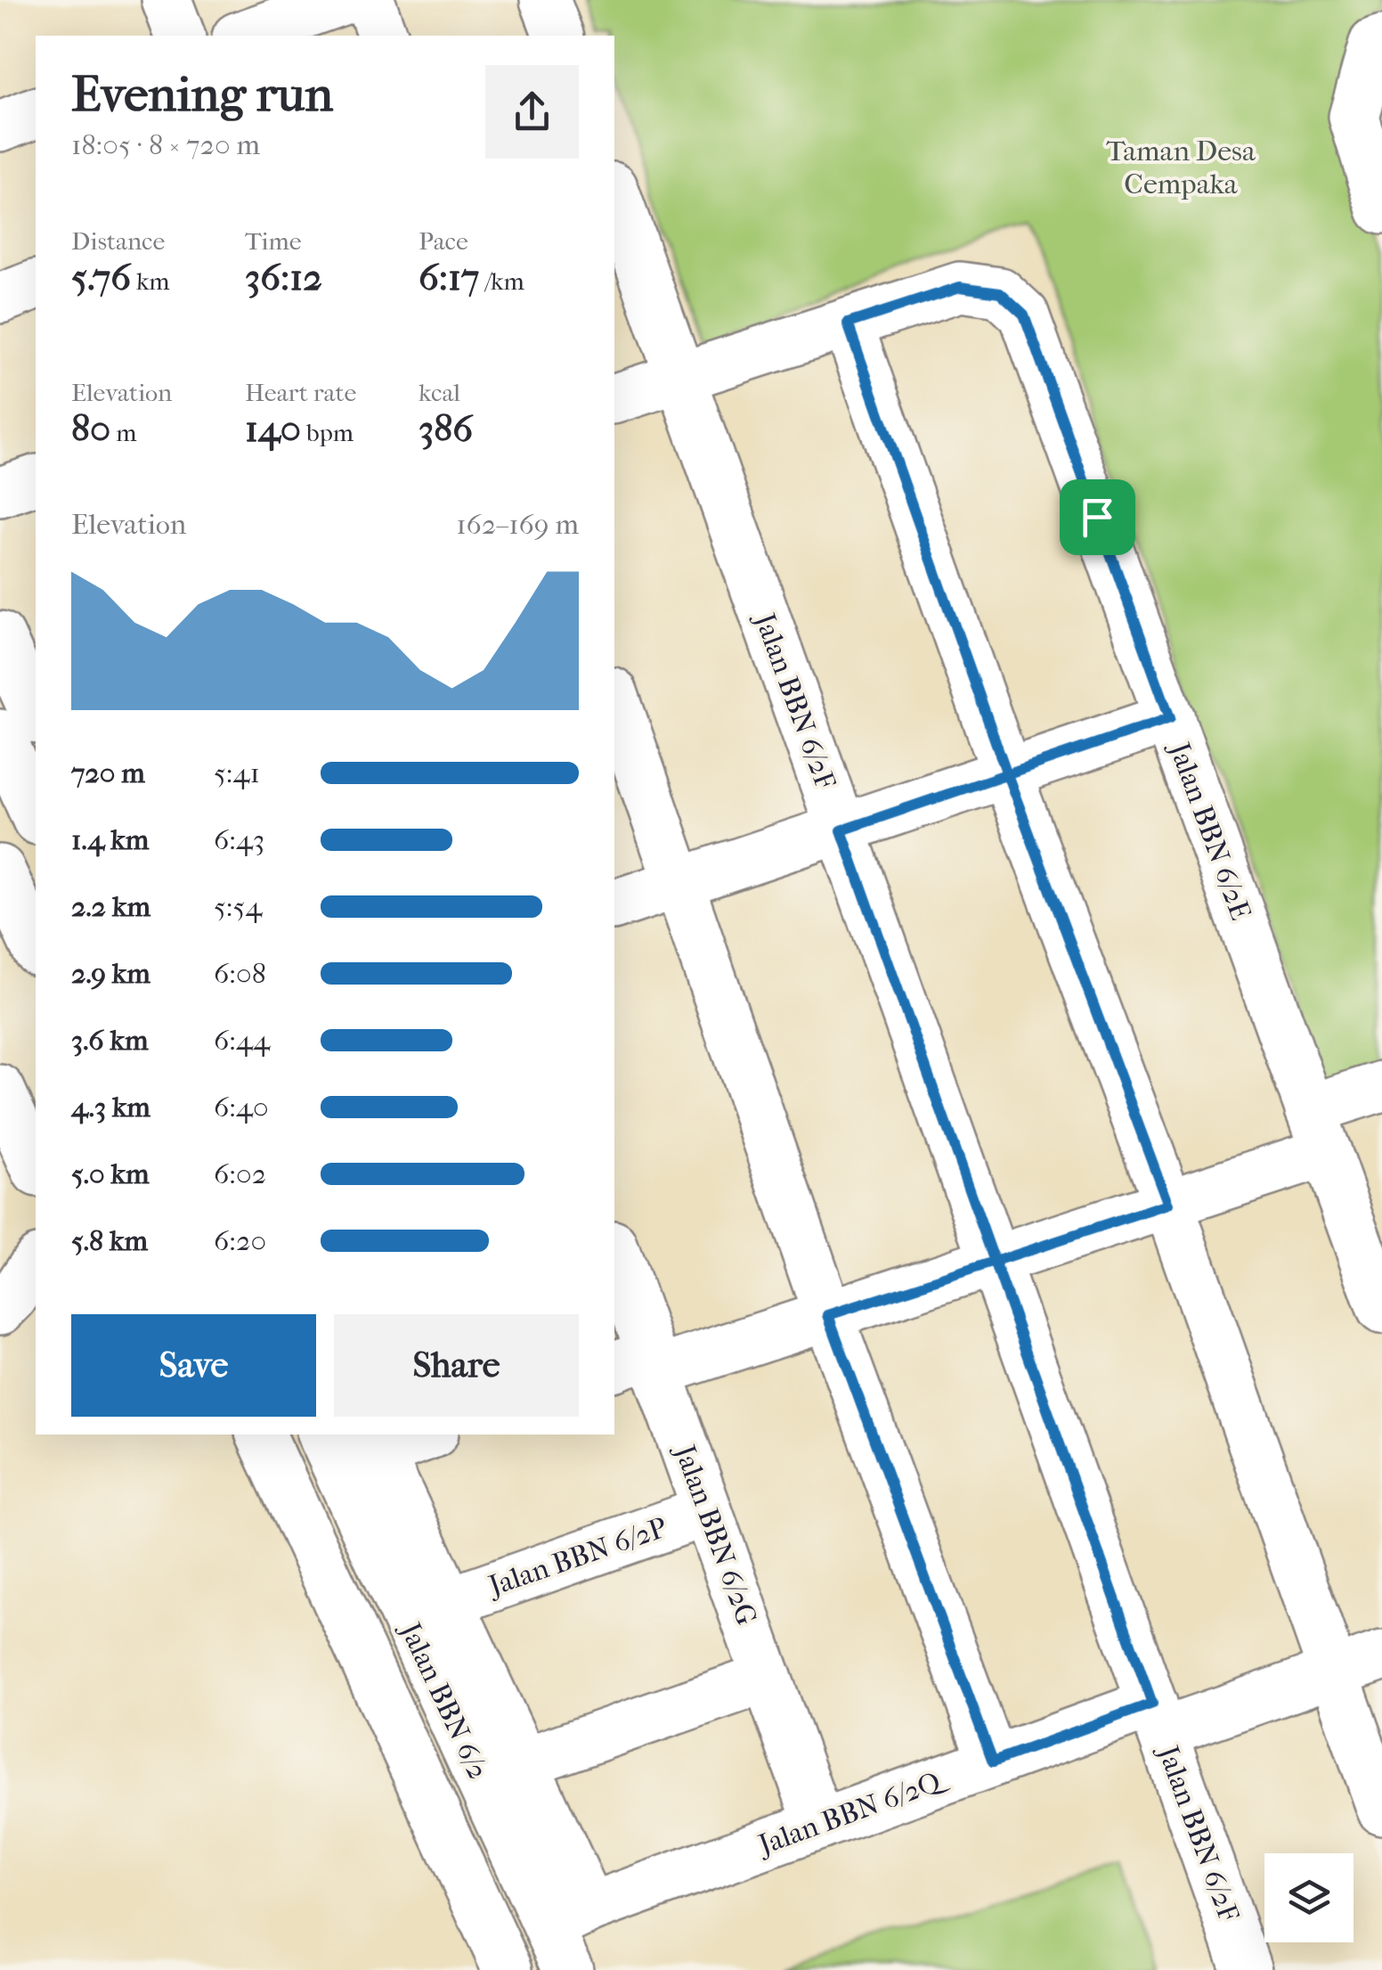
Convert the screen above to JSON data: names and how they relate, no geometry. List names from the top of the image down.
{
  "streets": {
    "street": [
      "Jalan BBN 6/2F",
      "Jalan BBN 6/2E",
      "Jalan BBN 6/2G",
      "Jalan BBN 6/2P",
      "Jalan BBN 6/2",
      "Jalan BBN 6/2Q"
    ]
  },
  "crossings": [
    ["Jalan BBN 6/2F", "Jalan BBN 6/2E"],
    ["Jalan BBN 6/2F", "Jalan BBN 6/2Q"],
    ["Jalan BBN 6/2G", "Jalan BBN 6/2P"],
    ["Jalan BBN 6/2G", "Jalan BBN 6/2Q"],
    ["Jalan BBN 6/2", "Jalan BBN 6/2Q"]
  ],
  "parks": ["Taman Desa Cempaka"],
  "page": {
    "heading": ["Evening run", "18:05 · 8 × 720 m"],
    "stats": [
      ["Distance", "5.76 km"],
      ["Time", "36:12"],
      ["Pace", "6:17 /km"],
      ["Elevation", "80 m"],
      ["Heart rate", "140 bpm"],
      ["kcal", "386"]
    ],
    "chart": ["Elevation", "162–169 m"],
    "list": [
      {
        "name": "720 m",
        "note": "5:41"
      },
      {
        "name": "1.4 km",
        "note": "6:43"
      },
      {
        "name": "2.2 km",
        "note": "5:54"
      },
      {
        "name": "2.9 km",
        "note": "6:08"
      },
      {
        "name": "3.6 km",
        "note": "6:44"
      },
      {
        "name": "4.3 km",
        "note": "6:40"
      },
      {
        "name": "5.0 km",
        "note": "6:02"
      },
      {
        "name": "5.8 km",
        "note": "6:20"
      }
    ],
    "buttons": ["Save", "Share"]
  }
}
